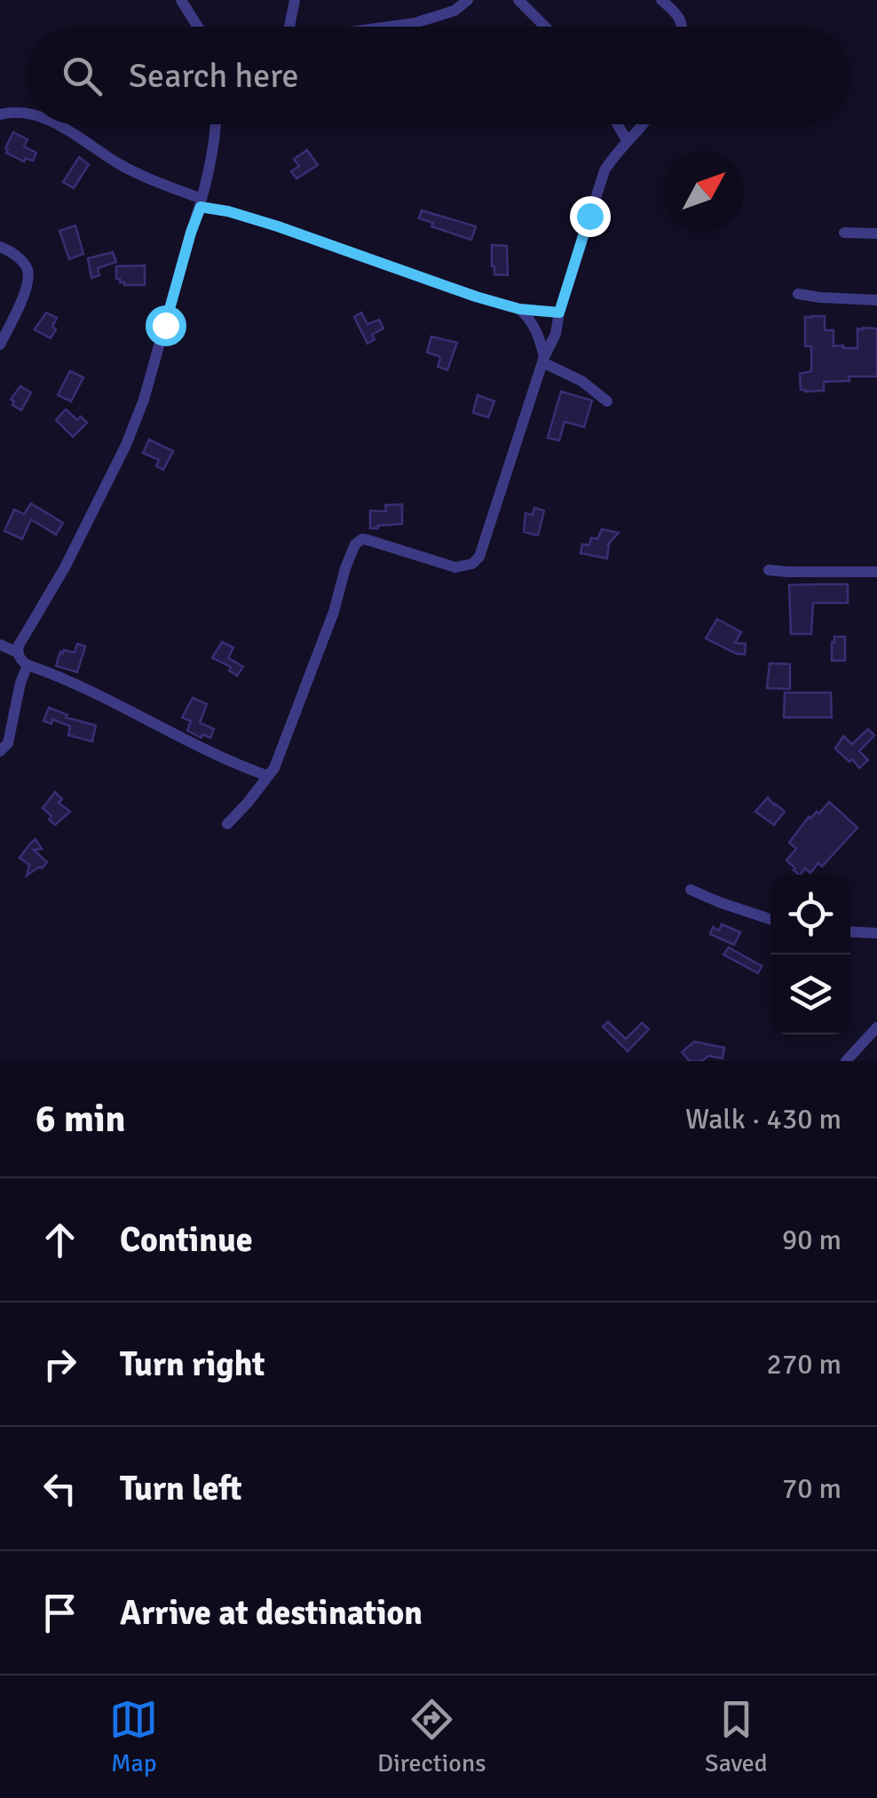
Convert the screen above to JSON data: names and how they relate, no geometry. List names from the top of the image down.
{
  "north": "top right",
  "page": {
    "search": "Search here",
    "heading": ["6 min", "Walk · 430 m"],
    "list": [
      ["Continue", "90 m"],
      ["Turn right", "270 m"],
      ["Turn left", "70 m"],
      "Arrive at destination"
    ],
    "nav": ["Map", "Directions", "Saved"]
  }
}
